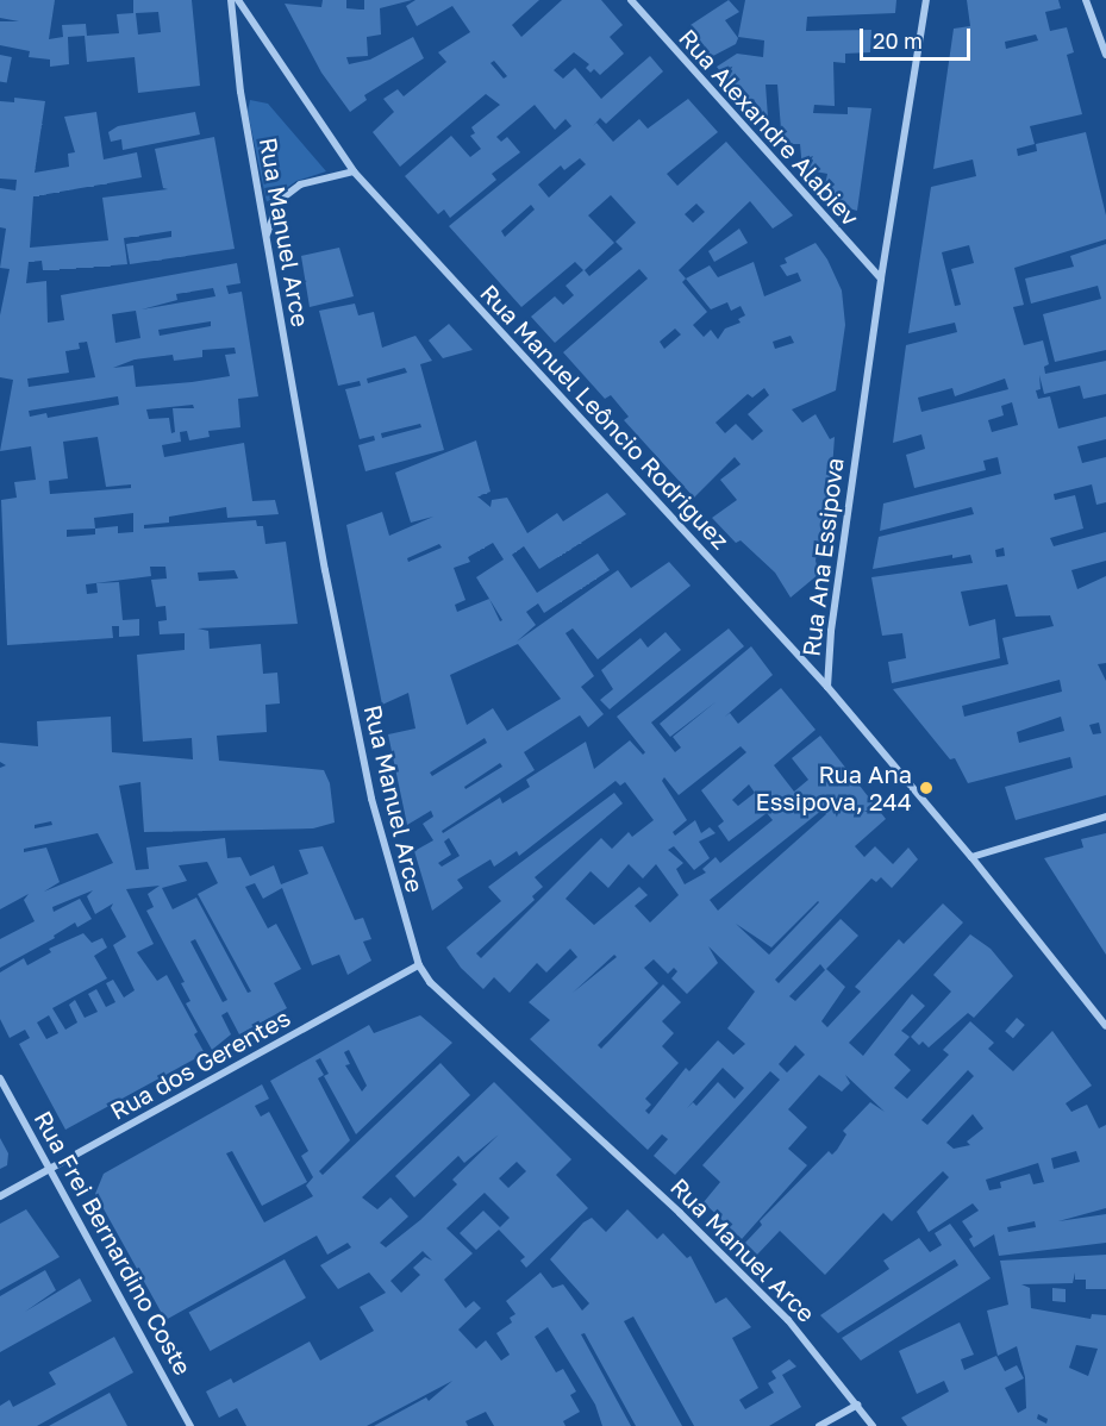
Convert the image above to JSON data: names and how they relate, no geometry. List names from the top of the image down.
{
  "streets": {
    "street": [
      "Rua Alexandre Alabiev",
      "Rua Manuel Arce",
      "Rua Manuel Leôncio Rodriguez",
      "Rua Ana Essipova",
      "Rua dos Gerentes",
      "Rua Frei Bernardino Coste"
    ]
  },
  "crossings": [
    ["Rua Alexandre Alabiev", "Rua Ana Essipova"],
    ["Rua Manuel Arce", "Rua dos Gerentes"],
    ["Rua Manuel Leôncio Rodriguez", "Rua Ana Essipova"],
    ["Rua dos Gerentes", "Rua Frei Bernardino Coste"]
  ],
  "places": ["Rua Ana Essipova, 244"],
  "scale_bar": "20 m"
}
